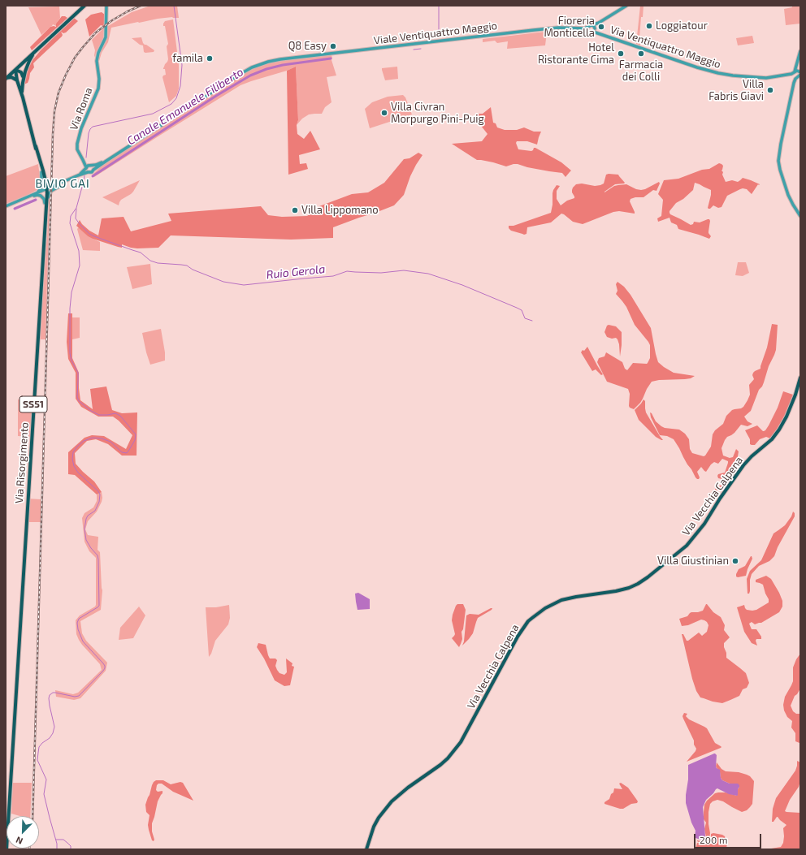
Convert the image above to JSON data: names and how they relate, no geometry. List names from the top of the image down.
{
  "streets": {
    "main road": ["SS51", "Via Risorgimento", "Via Vecchia Calpena"],
    "street": ["Viale Ventiquattro Maggio", "Via Ventiquattro Maggio", "Via Roma"]
  },
  "crossings": [
    ["SS51", "Via Risorgimento"]
  ],
  "districts": ["BIVIO GAI"],
  "water": ["Canale Emanuele Filiberto", "Ruio Gerola"],
  "places": [
    "Loggiatour",
    "Fioreria Monticella",
    "Q8 Easy",
    "Hotel Ristorante Cima",
    "Farmacia dei Colli",
    "famila",
    "Villa Fabris Giavi",
    "Villa Civran Morpurgo Pini-Puig",
    "Villa Lippomano",
    "Villa Giustinian"
  ],
  "scale_bar": "200 m",
  "north": "bottom left"
}
